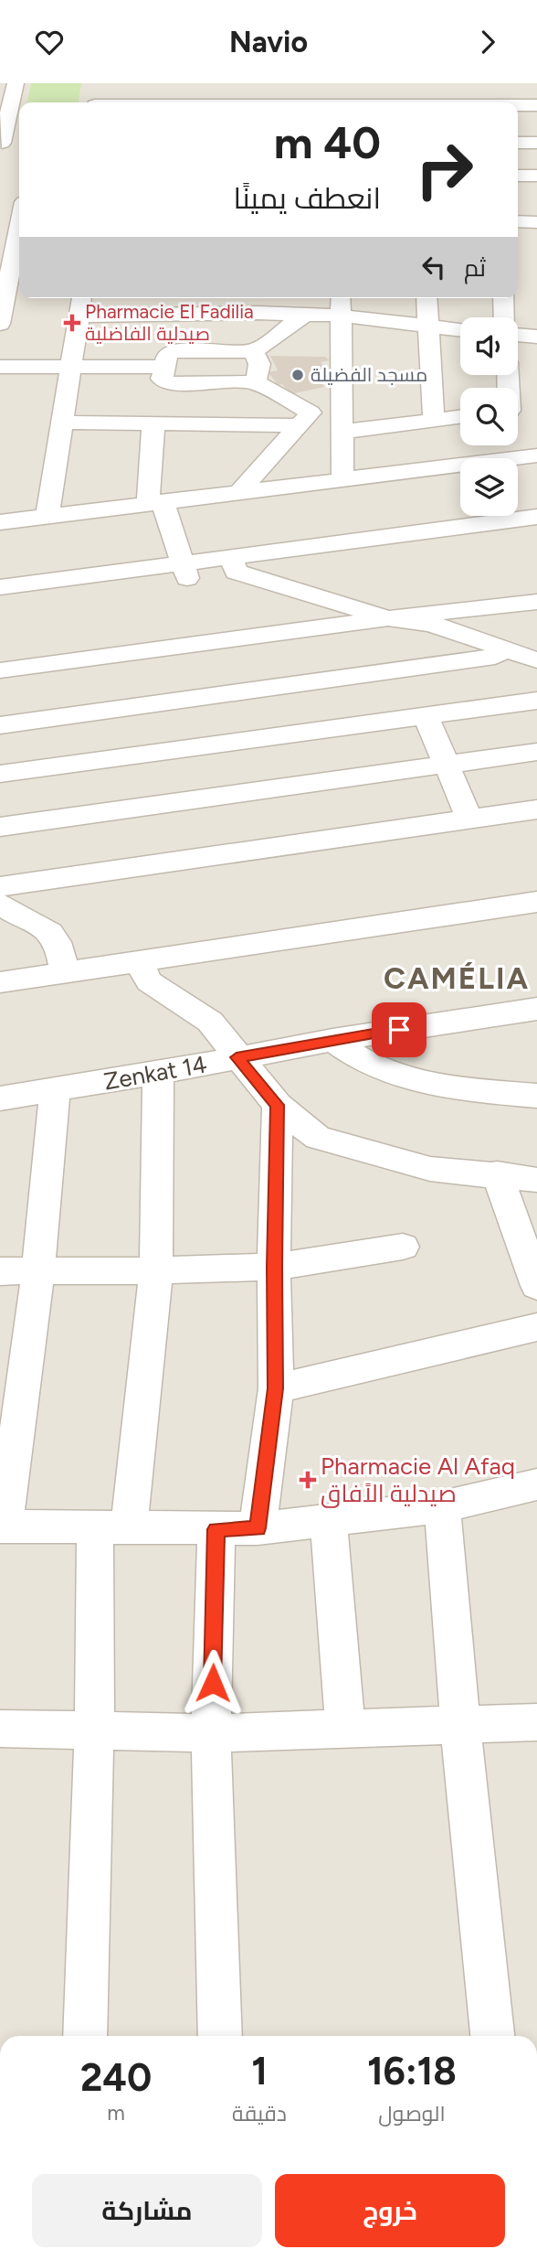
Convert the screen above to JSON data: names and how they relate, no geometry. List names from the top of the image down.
{
  "streets": {
    "street": ["Zenkat 14"]
  },
  "districts": ["CAMÉLIA"],
  "places": {
    "health": ["Pharmacie El Fadilia صيدلية الفاضلية", "Pharmacie Al Afaq صيدلية الاًفاق"],
    "other": ["مسجد الفضيلة"]
  },
  "page": {
    "header": "Navio",
    "turn": ["40 m", "انعطف يمينًا"],
    "then": "ثم",
    "eta": [
      "16:18",
      "الوصول",
      "1",
      "دقيقة",
      "240",
      "m"
    ],
    "buttons": ["خروج", "مشاركة"]
  }
}
